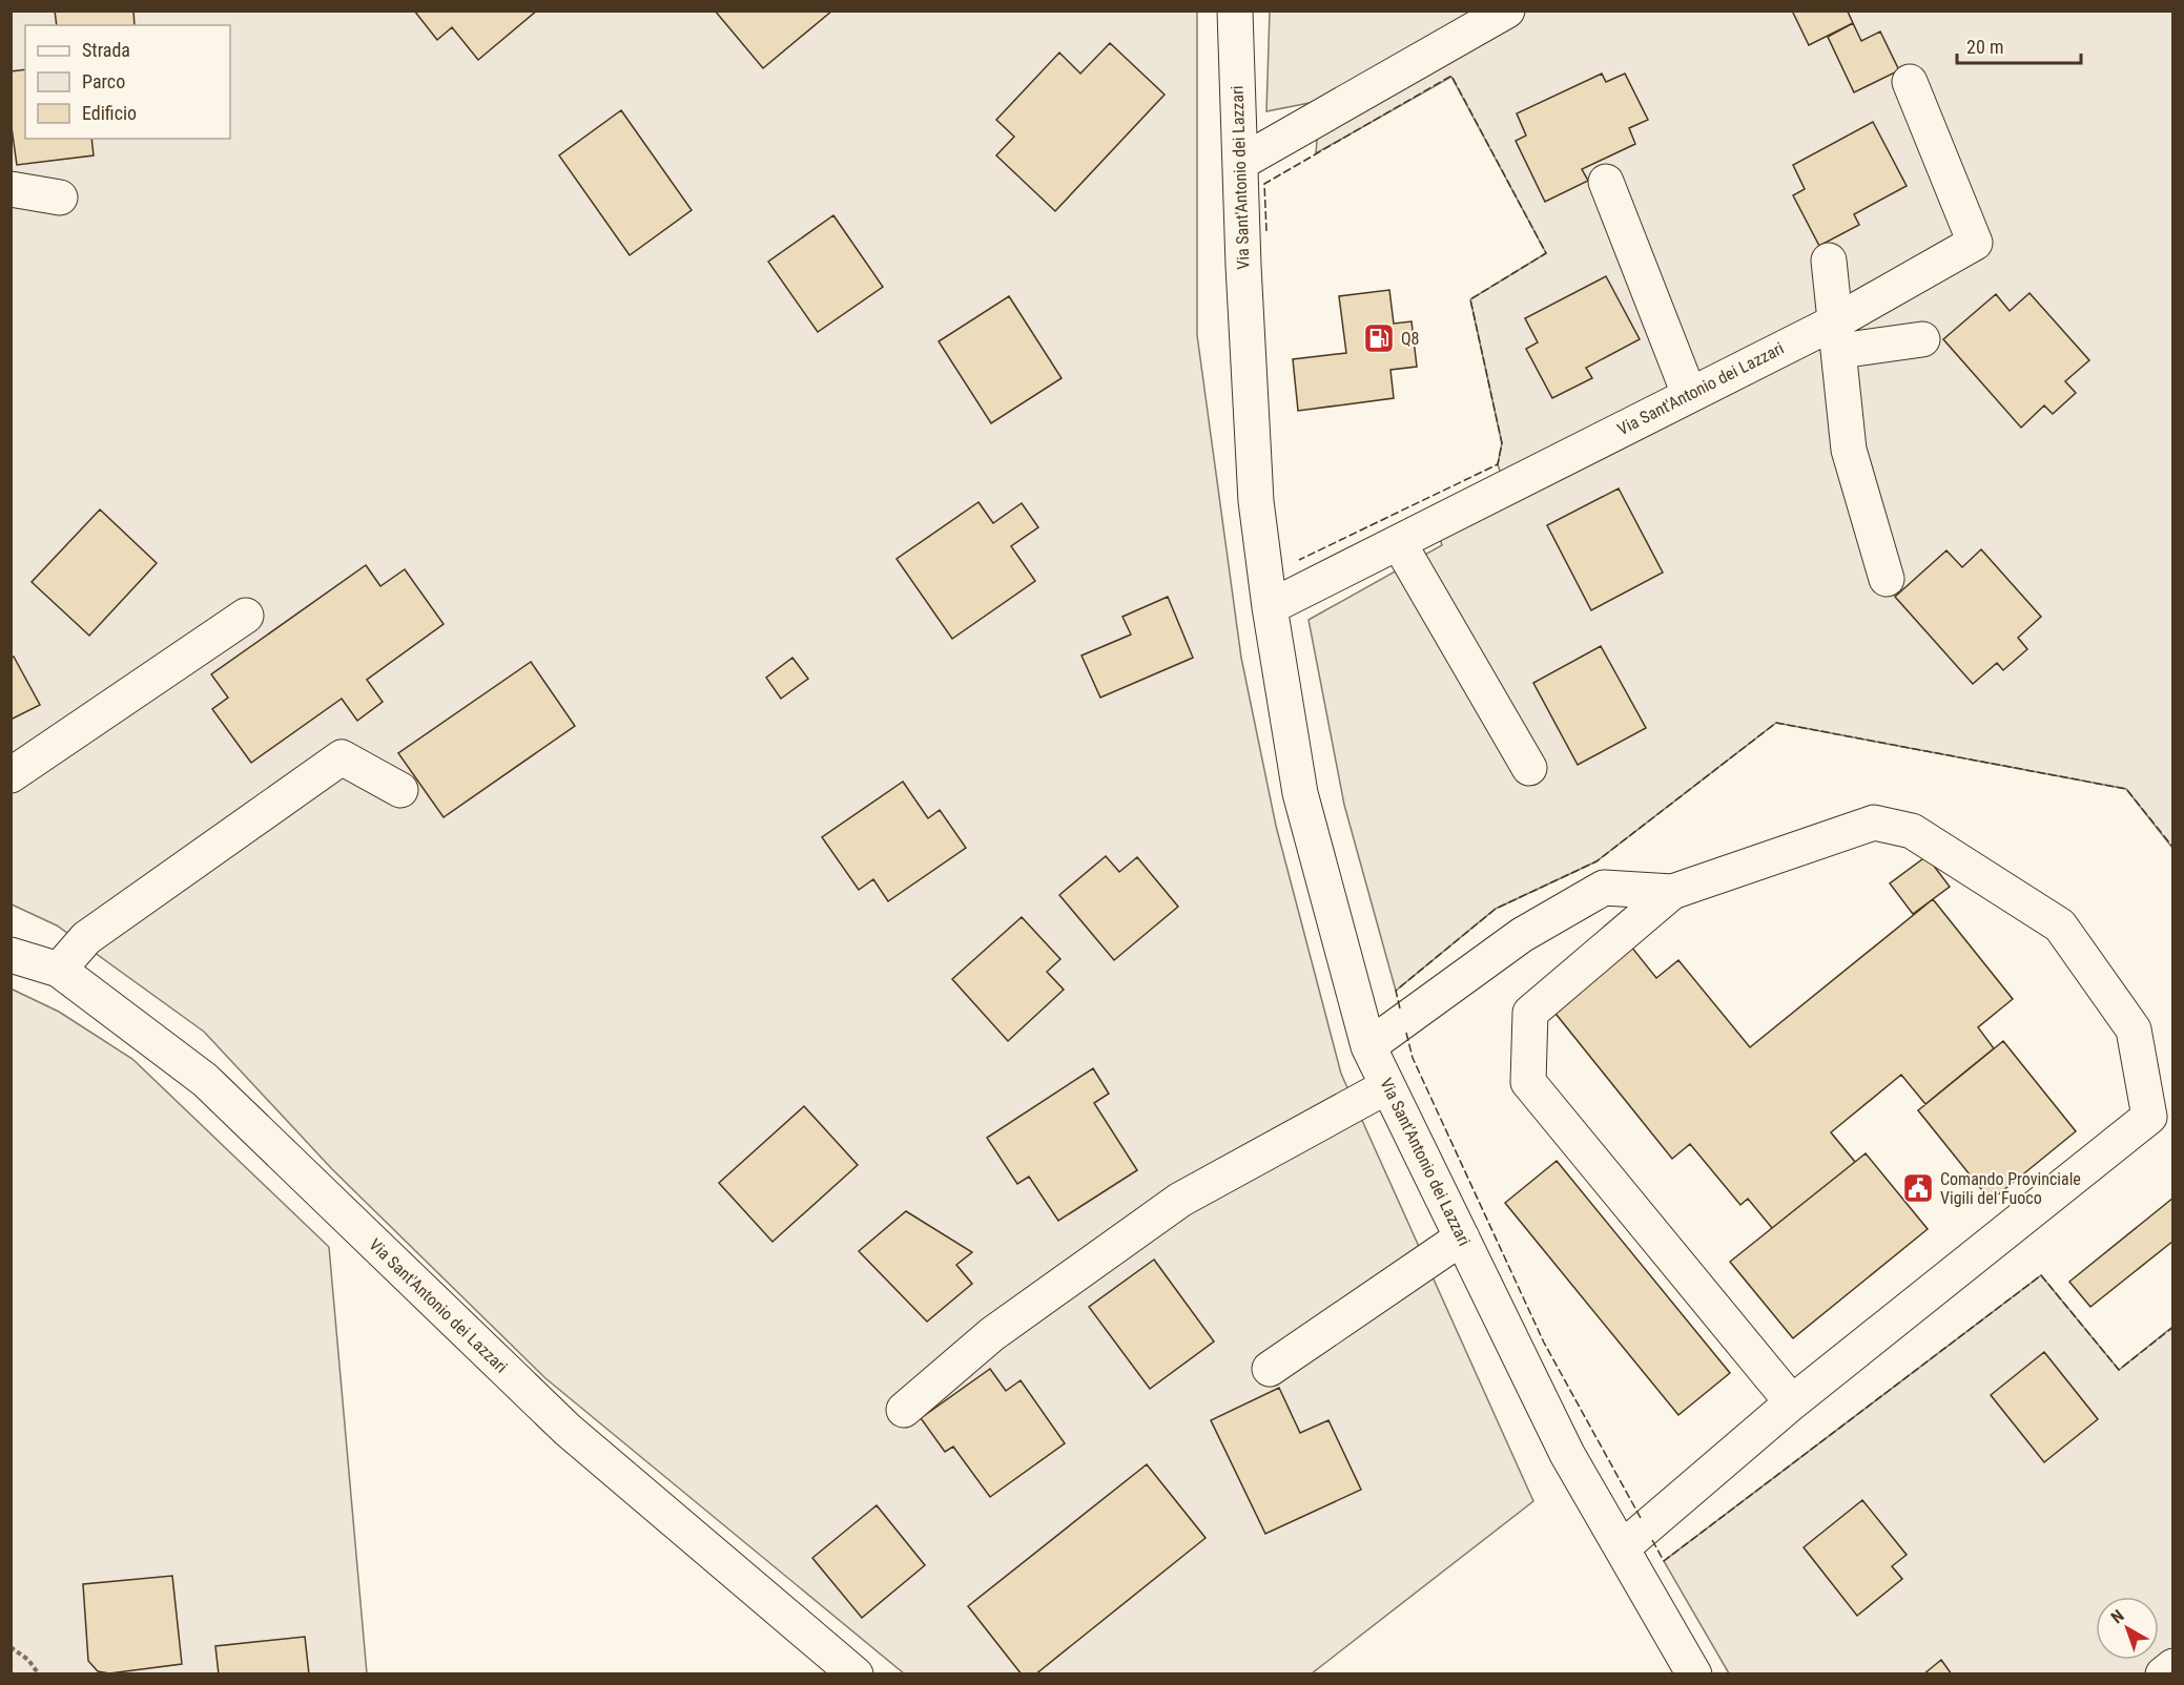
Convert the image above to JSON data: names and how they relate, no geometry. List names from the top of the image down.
{
  "streets": {
    "street": ["Via Sant'Antonio dei Lazzari"]
  },
  "places": {
    "fuel station": ["Q8"],
    "public building": ["Comando Provinciale Vigili del Fuoco"]
  },
  "legend": ["Strada", "Parco", "Edificio"],
  "scale_bar": "20 m",
  "north": "top left"
}
